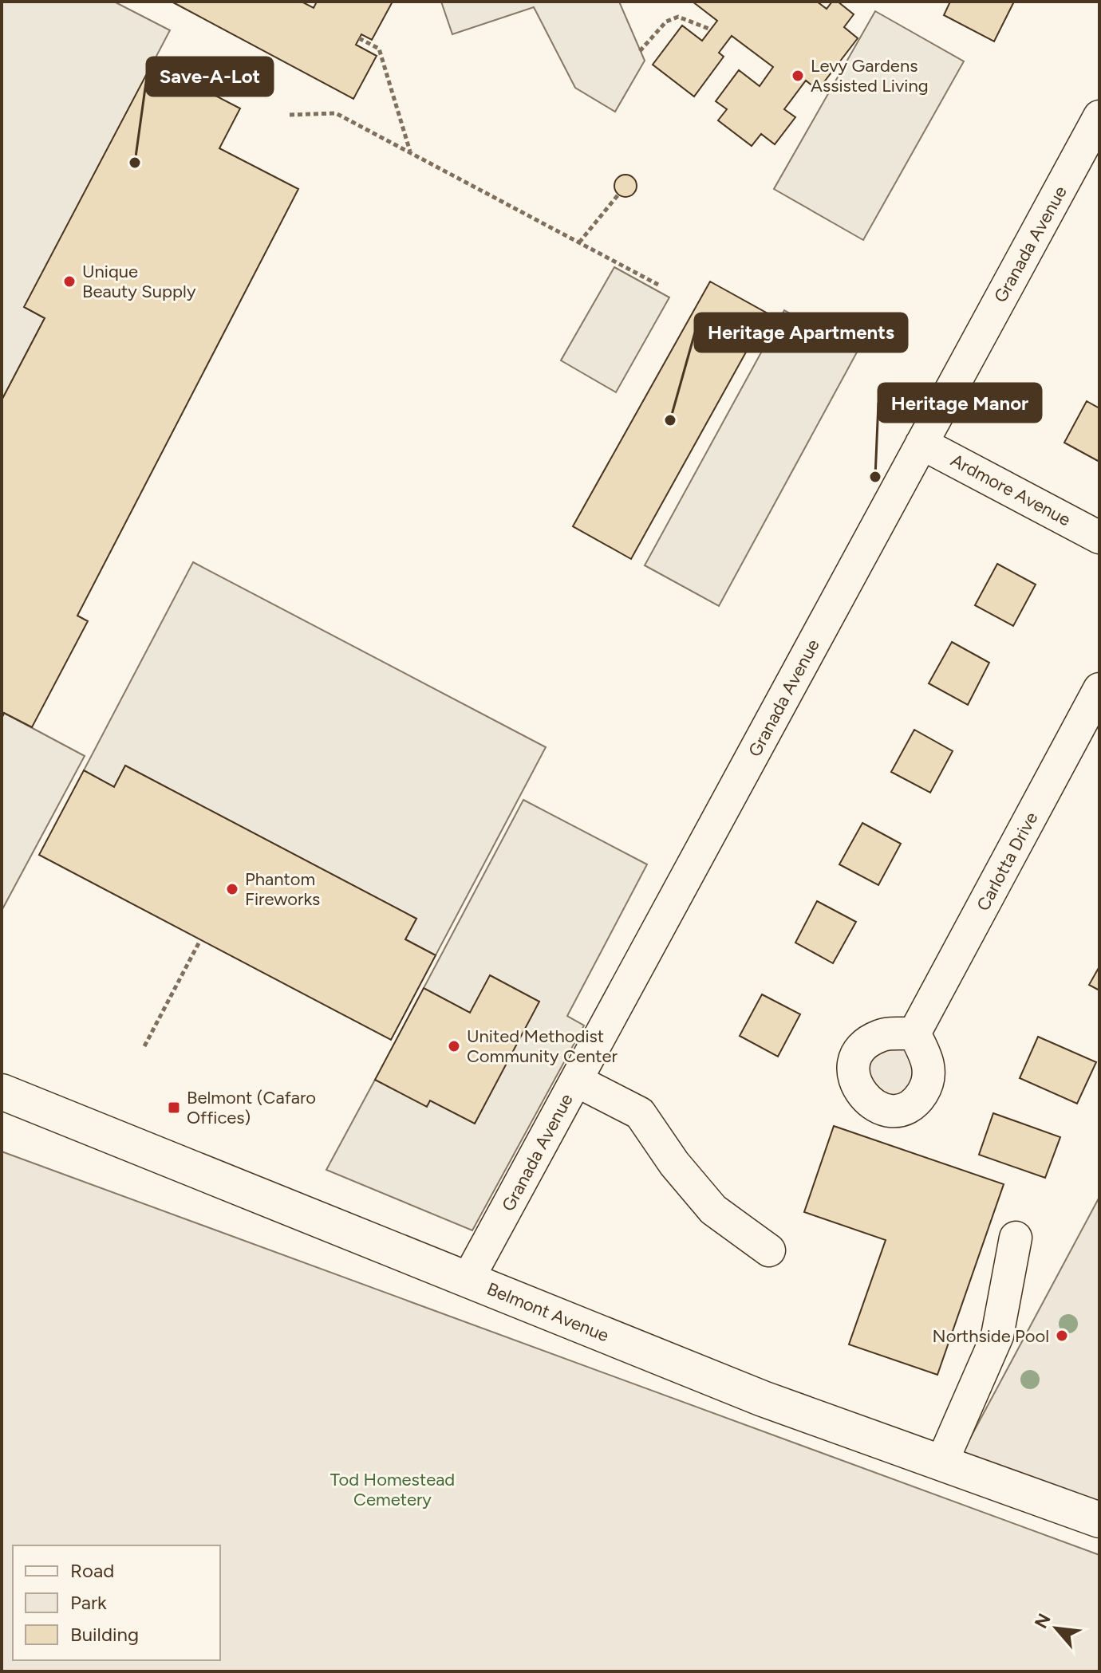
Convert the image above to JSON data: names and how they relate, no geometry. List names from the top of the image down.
{
  "streets": {
    "main road": ["Belmont Avenue"],
    "street": ["Granada Avenue", "Ardmore Avenue", "Carlotta Drive"]
  },
  "crossings": [
    ["Granada Avenue", "Ardmore Avenue"],
    ["Granada Avenue", "Belmont Avenue"]
  ],
  "parks": ["Tod Homestead Cemetery"],
  "places": {
    "other": [
      "Levy Gardens Assisted Living",
      "Save-A-Lot",
      "Unique Beauty Supply",
      "Heritage Apartments",
      "Heritage Manor",
      "Phantom Fireworks",
      "United Methodist Community Center",
      "Northside Pool"
    ],
    "transit": ["Belmont (Cafaro Offices)"]
  },
  "legend": ["Road", "Park", "Building"],
  "north": "top left"
}
